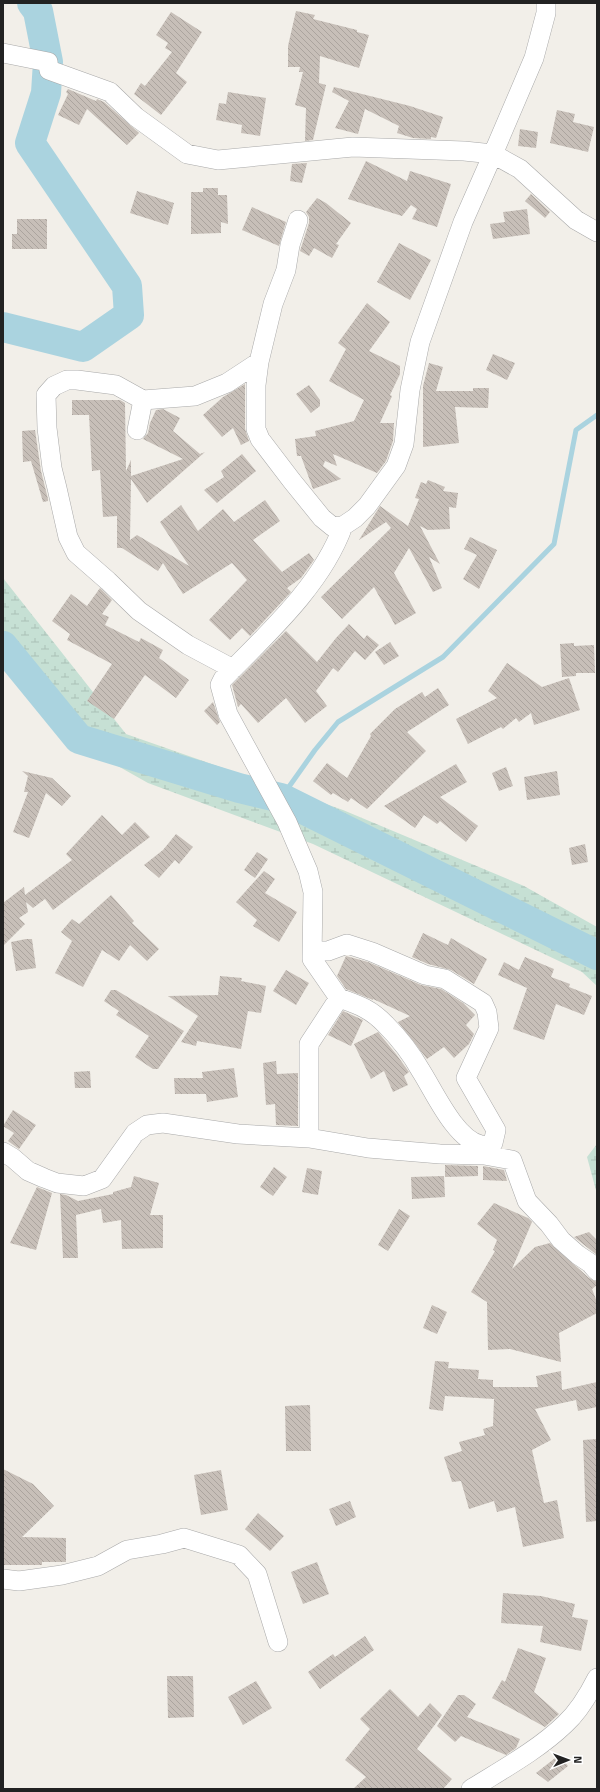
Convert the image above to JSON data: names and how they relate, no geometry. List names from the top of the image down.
{
  "north": "right"
}
